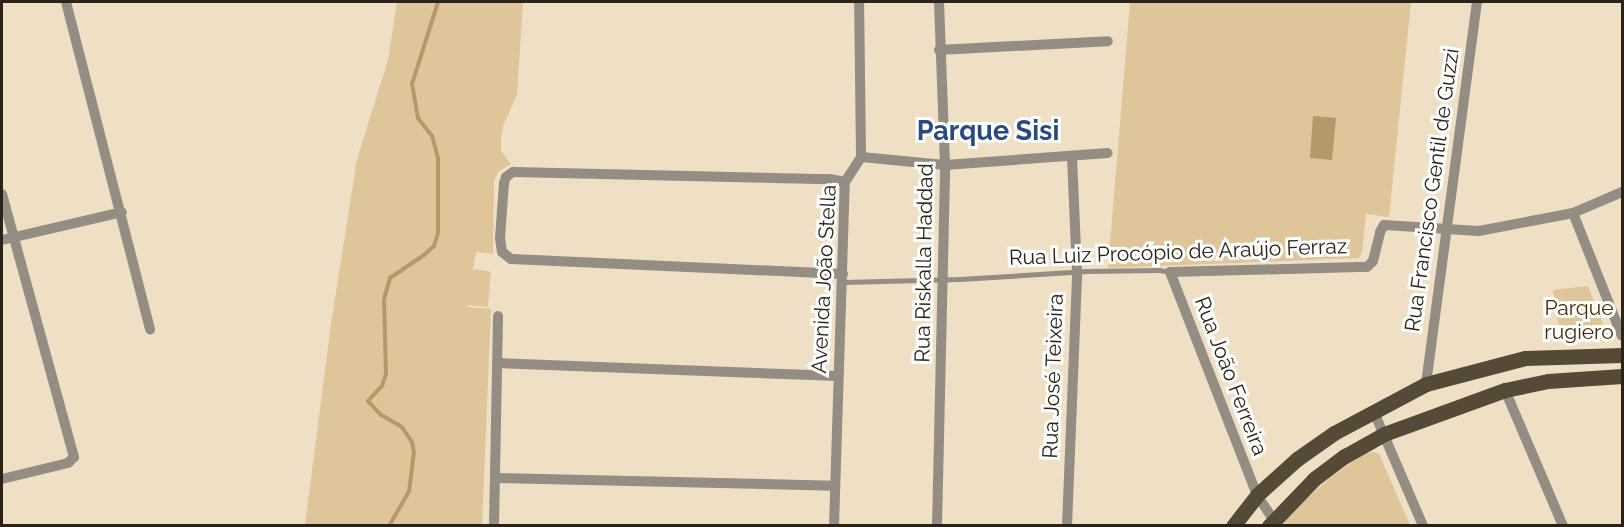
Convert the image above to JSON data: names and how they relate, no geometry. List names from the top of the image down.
{
  "streets": {
    "street": [
      "Rua Francisco Gentil de Guzzi",
      "Rua Luiz Procópio de Araújo Ferraz",
      "Rua Riskalla Haddad",
      "Avenida João Stella",
      "Rua José Teixeira",
      "Rua João Ferreira"
    ]
  },
  "crossings": [
    ["Rua Francisco Gentil de Guzzi", "Rua Luiz Procópio de Araújo Ferraz"],
    ["Rua Luiz Procópio de Araújo Ferraz", "Rua Riskalla Haddad"],
    ["Rua Luiz Procópio de Araújo Ferraz", "Avenida João Stella"],
    ["Rua Luiz Procópio de Araújo Ferraz", "Rua José Teixeira"],
    ["Rua Luiz Procópio de Araújo Ferraz", "Rua João Ferreira"]
  ],
  "districts": ["Parque Sisi"],
  "parks": ["Parque rugiero"]
}
